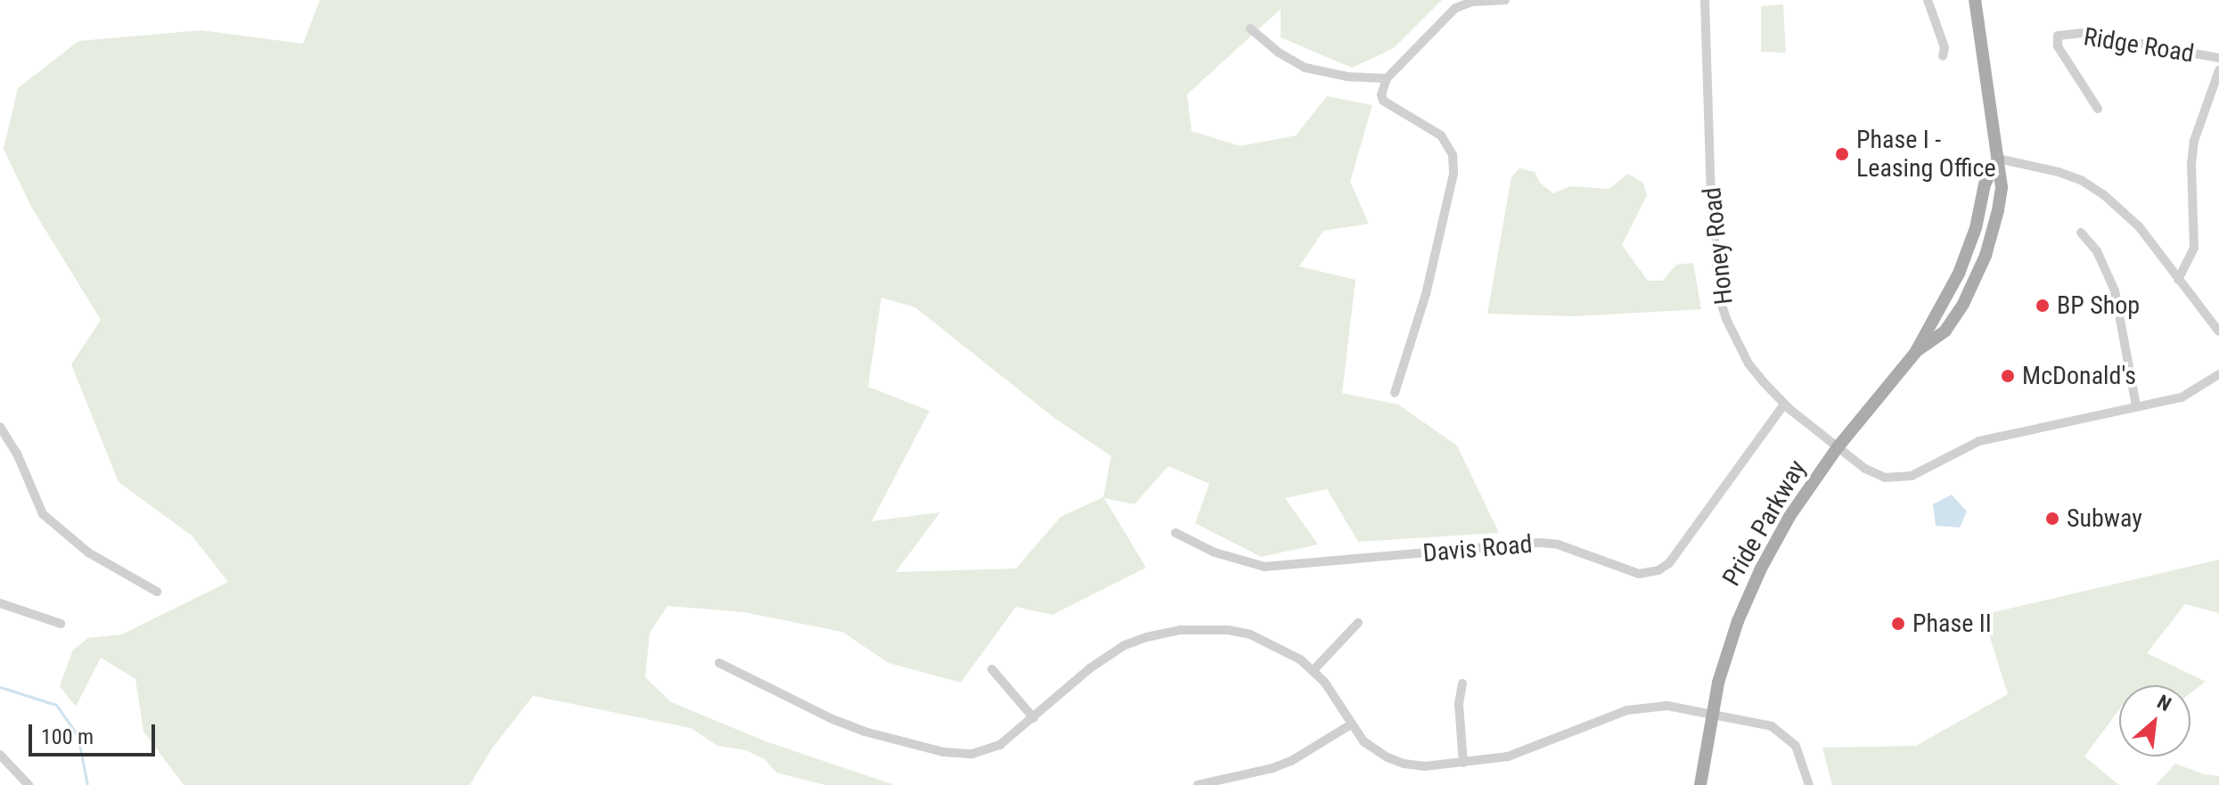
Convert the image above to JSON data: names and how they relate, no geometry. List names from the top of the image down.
{
  "streets": {
    "main road": ["Pride Parkway"],
    "street": ["Ridge Road", "Honey Road", "Davis Road"]
  },
  "crossings": [
    ["Honey Road", "Pride Parkway"],
    ["Honey Road", "Davis Road"]
  ],
  "places": [
    "Phase I - Leasing Office",
    "BP Shop",
    "McDonald's",
    "Subway",
    "Phase II"
  ],
  "scale_bar": "100 m",
  "north": "top right"
}
